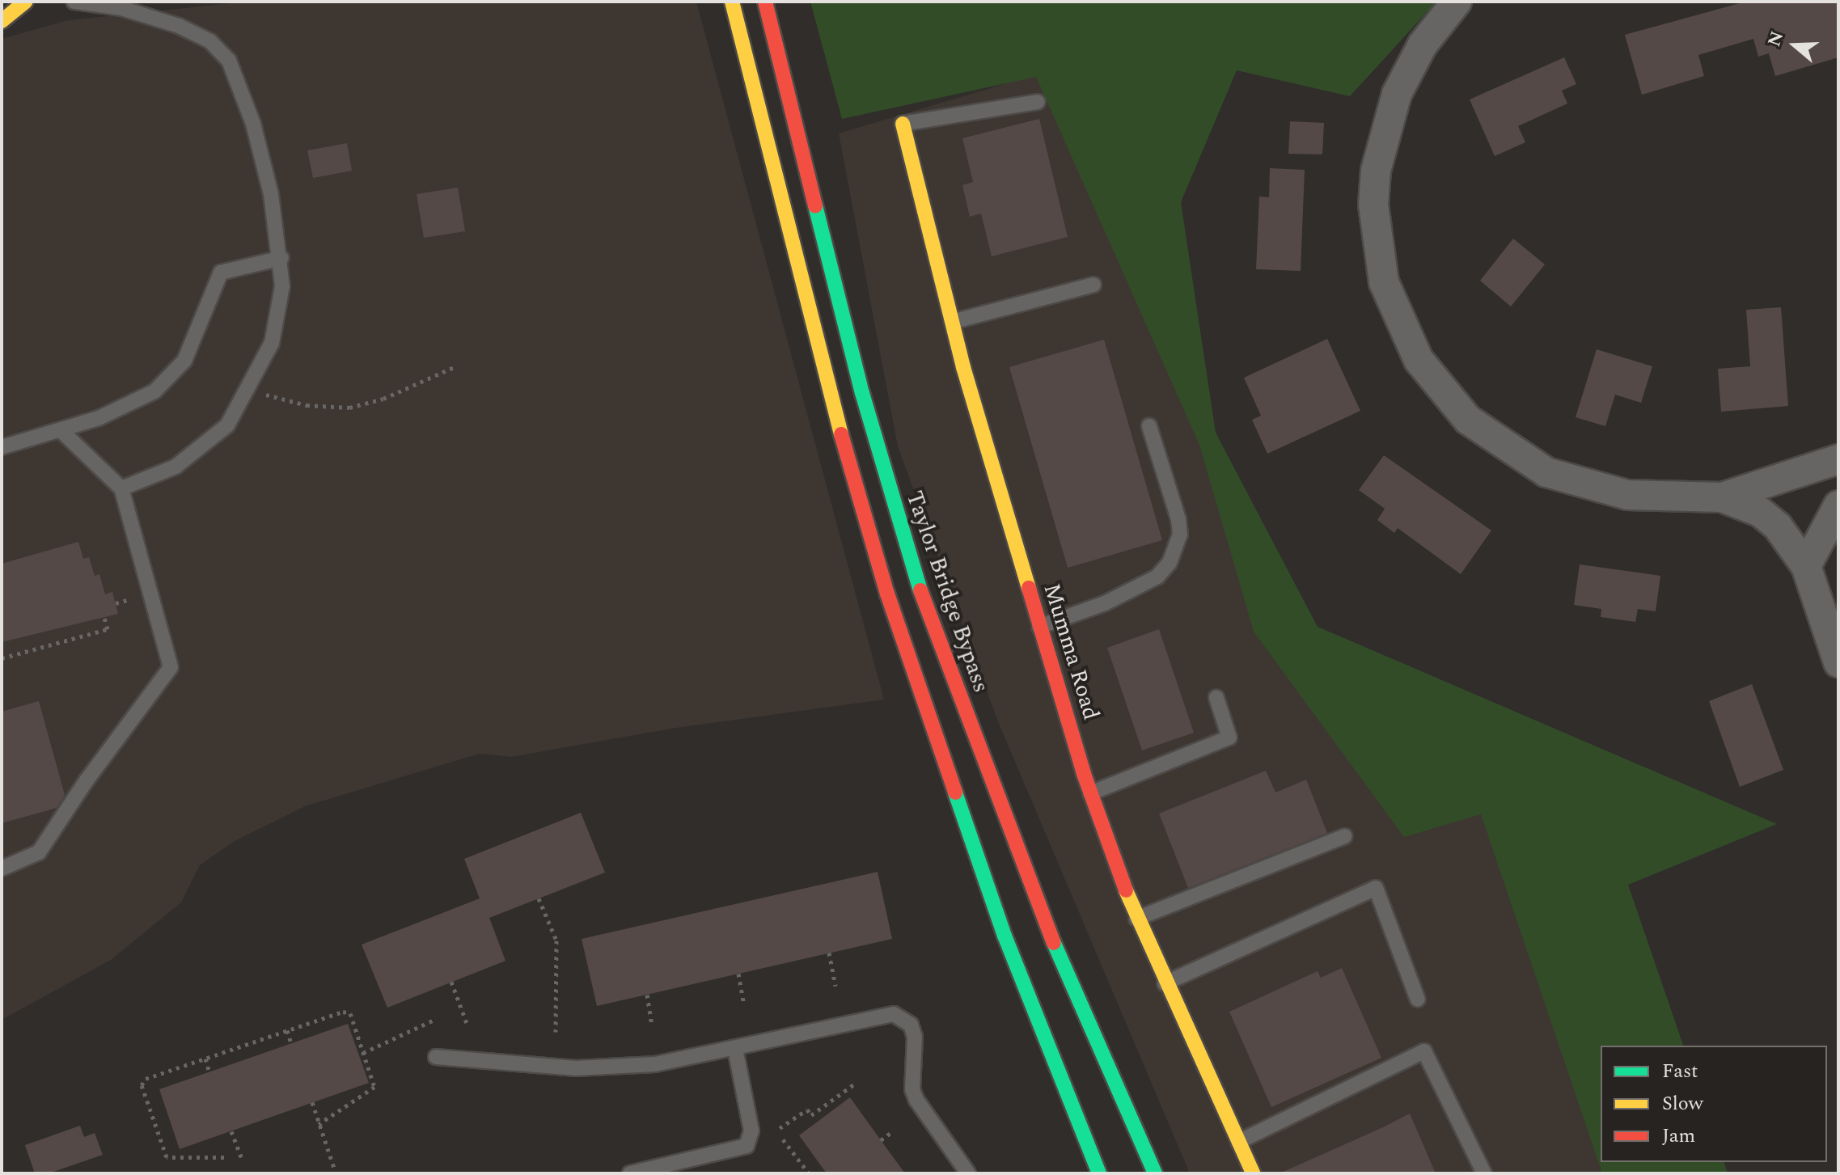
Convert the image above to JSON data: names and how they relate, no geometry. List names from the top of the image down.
{
  "streets": {
    "main road": ["Taylor Bridge Bypass", "Mumma Road"]
  },
  "legend": ["Fast", "Slow", "Jam"],
  "north": "left"
}
